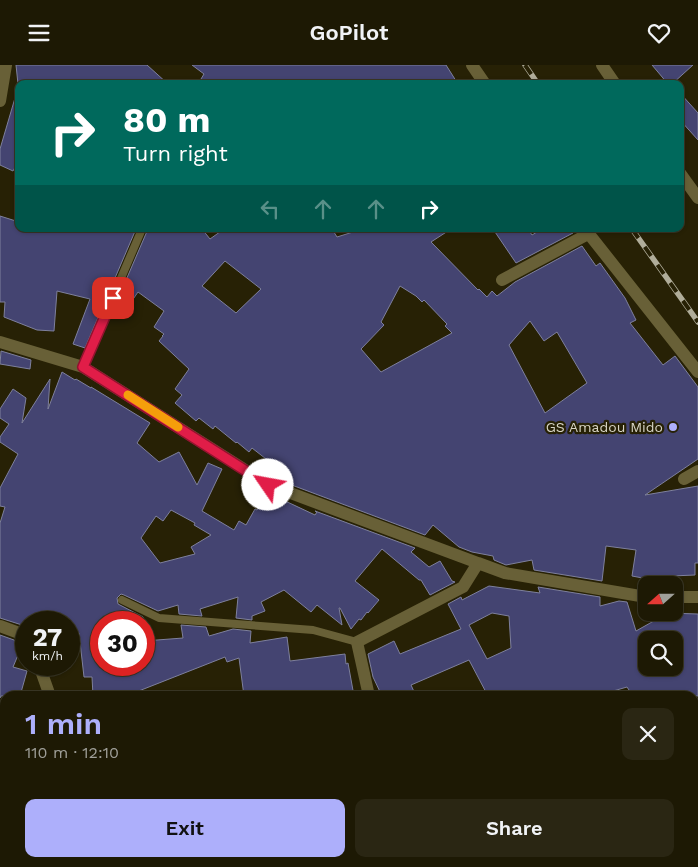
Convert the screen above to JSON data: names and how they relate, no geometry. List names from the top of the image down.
{
  "places": ["GS Amadou Mido"],
  "north": "left",
  "page": {
    "header": "GoPilot",
    "turn": ["80 m", "Turn right"],
    "speed": "27 km/h",
    "limit": "30",
    "heading": ["1 min", "110 m · 12:10"],
    "buttons": ["Exit", "Share"]
  }
}
